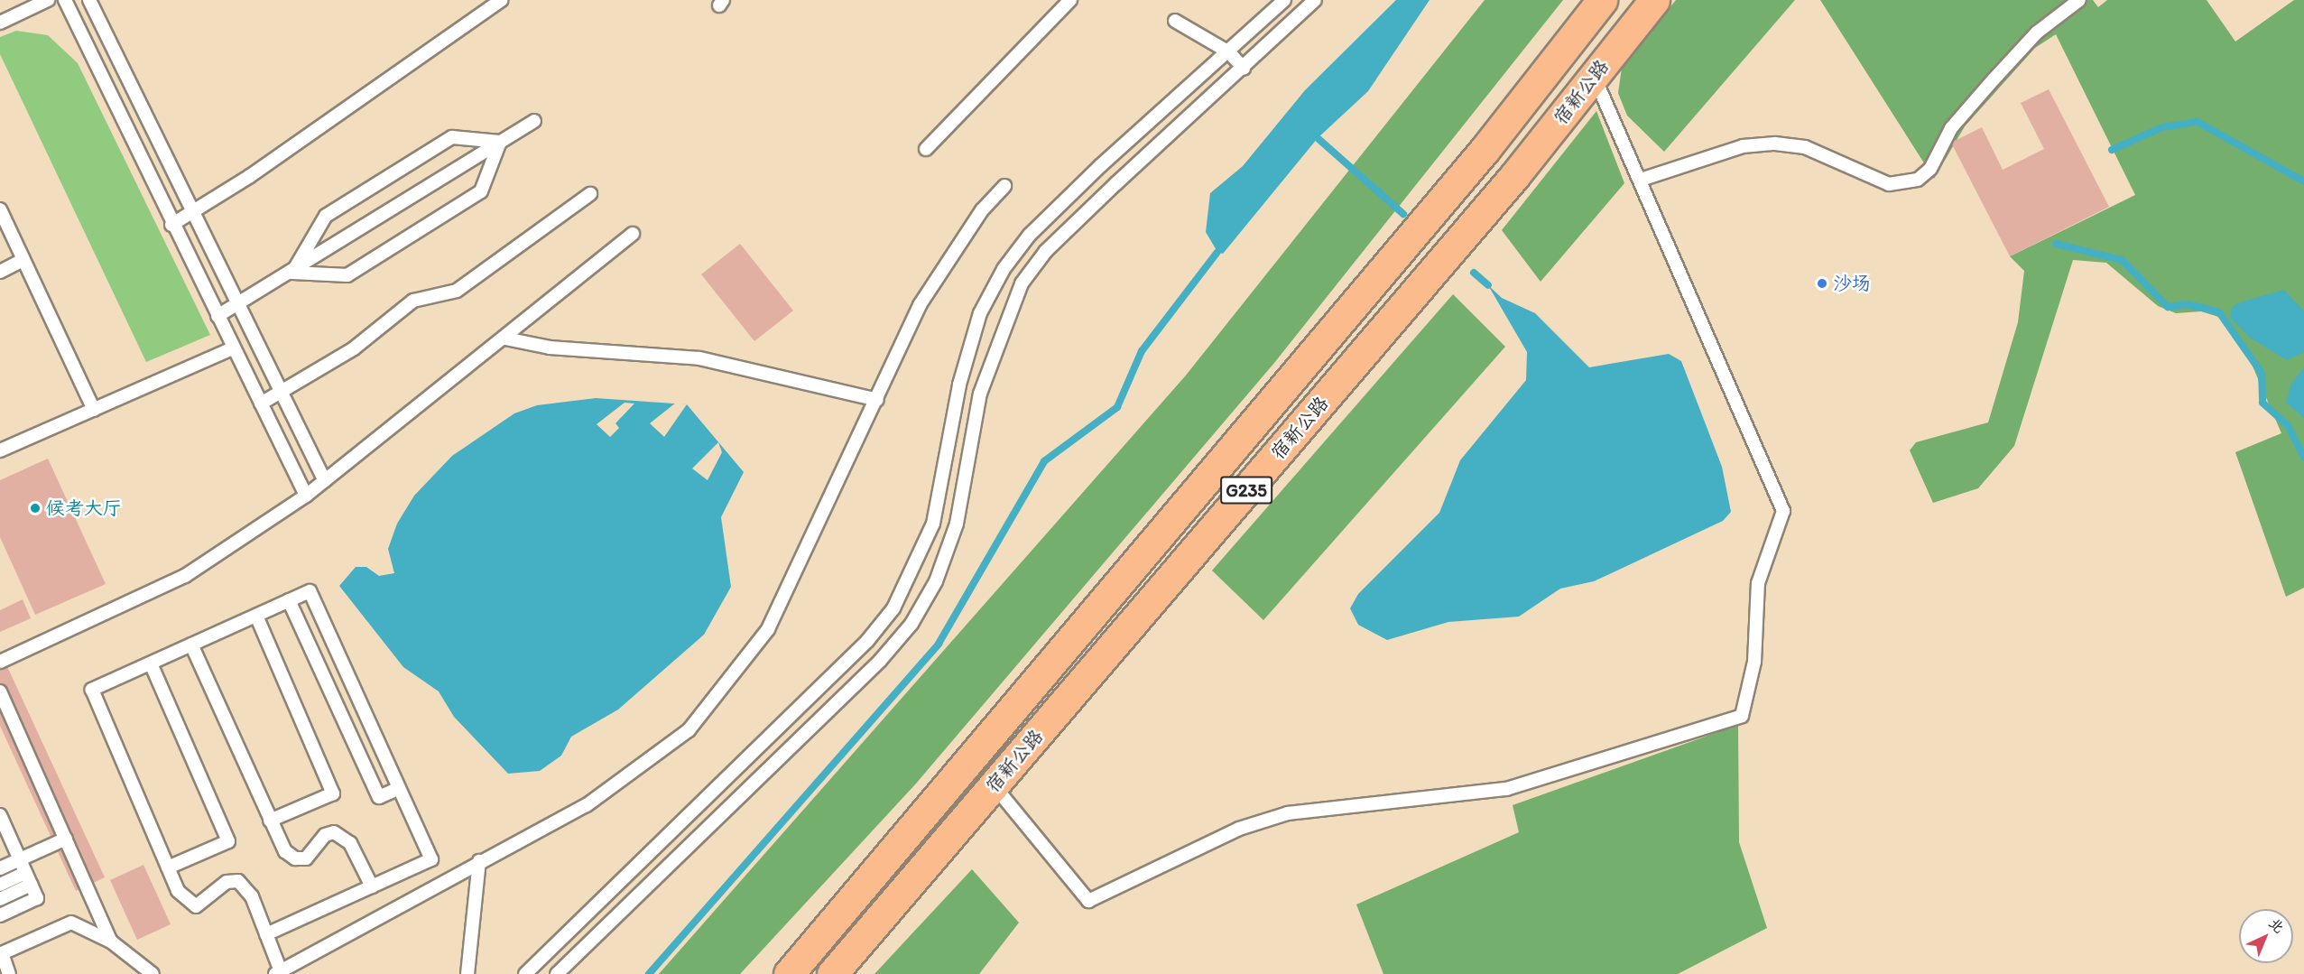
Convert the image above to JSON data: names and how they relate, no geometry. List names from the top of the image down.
{
  "streets": {
    "highway": ["宿新公路", "G235"]
  },
  "places": ["沙场", "候考大厅"],
  "north": "top right"
}
